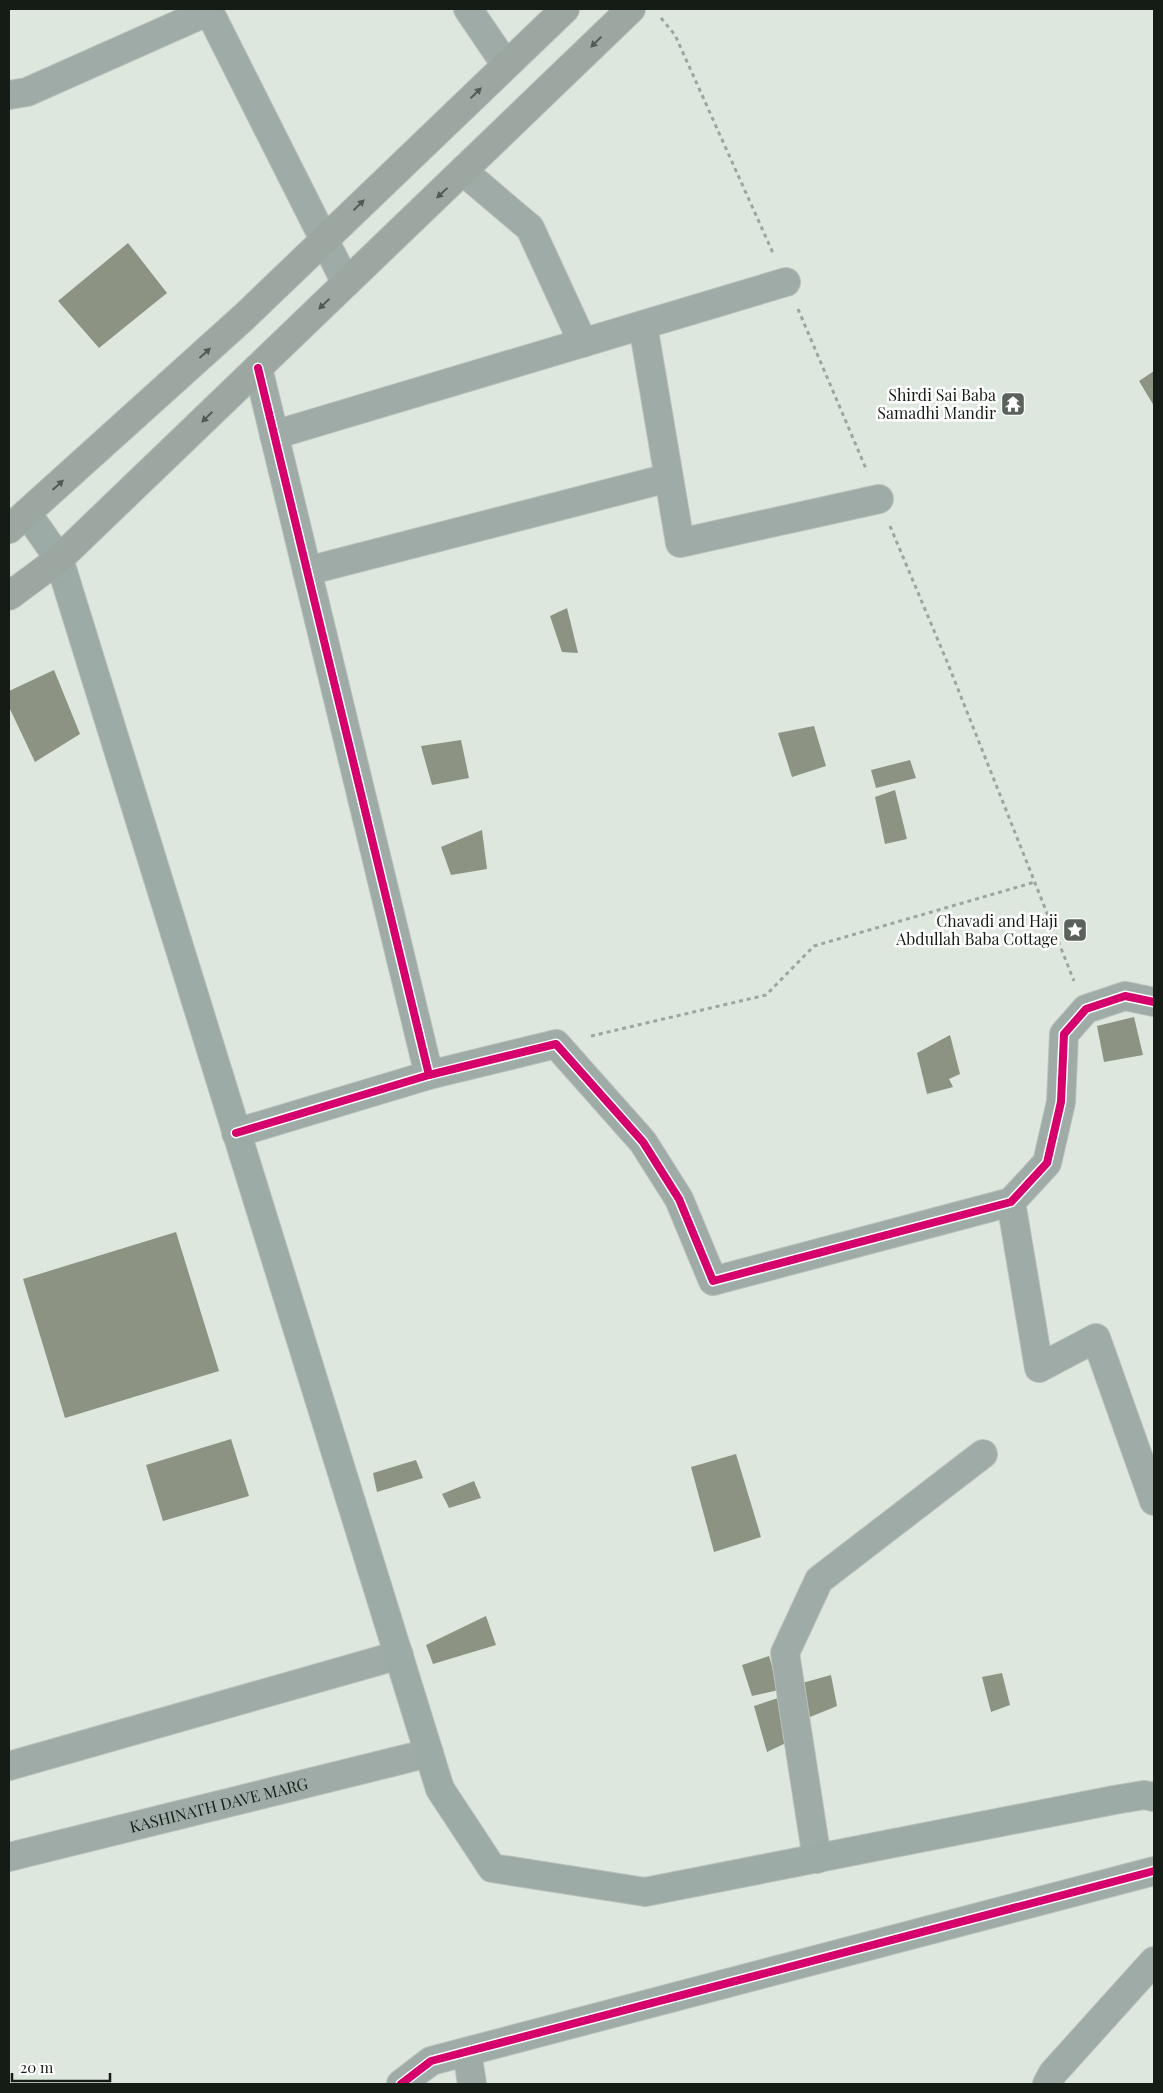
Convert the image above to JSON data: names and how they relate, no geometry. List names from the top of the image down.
{
  "streets": {
    "street": ["KASHINATH DAVE MARG"]
  },
  "places": {
    "temple": ["Shirdi Sai Baba Samadhi Mandir"],
    "place": ["Chavadi and Haji Abdullah Baba Cottage"]
  },
  "scale_bar": "20 m"
}
